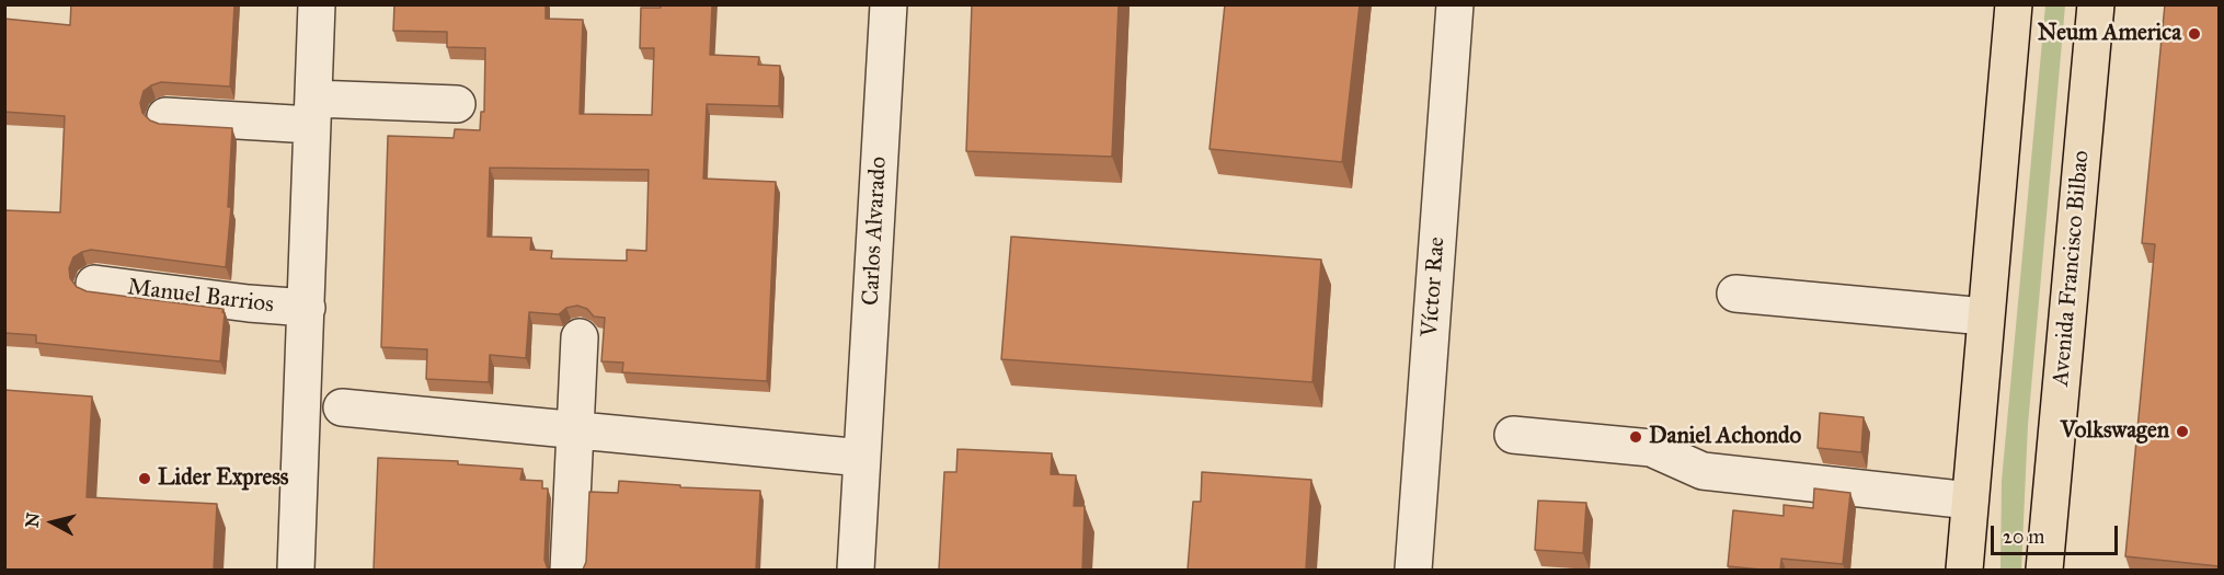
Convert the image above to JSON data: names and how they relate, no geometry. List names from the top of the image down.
{
  "streets": {
    "main road": ["Avenida Francisco Bilbao"],
    "street": ["Carlos Alvarado", "Víctor Rae", "Manuel Barrios"]
  },
  "places": [
    "Neum America",
    "Volkswagen",
    "Daniel Achondo",
    "Lider Express"
  ],
  "scale_bar": "20 m",
  "north": "left"
}
